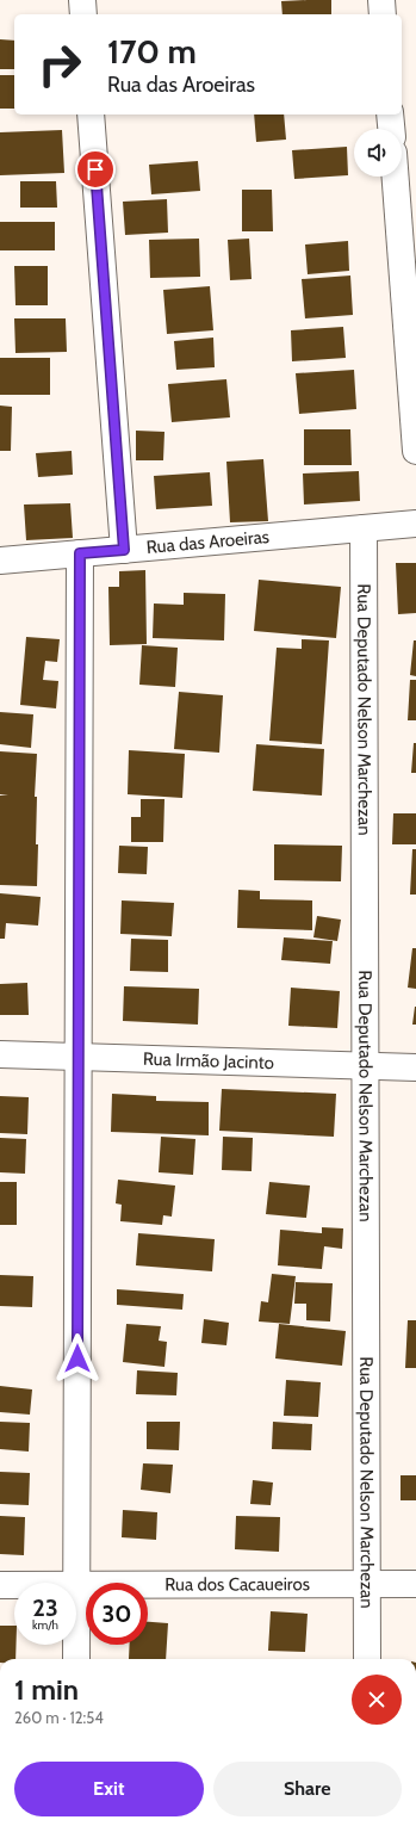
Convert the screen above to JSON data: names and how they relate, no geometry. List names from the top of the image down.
{
  "streets": {
    "street": [
      "Rua das Aroeiras",
      "Rua Deputado Nelson Marchezan",
      "Rua Irmão Jacinto",
      "Rua dos Cacaueiros"
    ]
  },
  "crossings": [
    ["Rua das Aroeiras", "Rua Deputado Nelson Marchezan"],
    ["Rua Deputado Nelson Marchezan", "Rua Irmão Jacinto"],
    ["Rua Deputado Nelson Marchezan", "Rua dos Cacaueiros"]
  ],
  "page": {
    "turn": ["170 m", "Rua das Aroeiras"],
    "speed": "23 km/h",
    "limit": "30",
    "heading": ["1 min", "260 m · 12:54"],
    "buttons": ["Exit", "Share"]
  }
}
